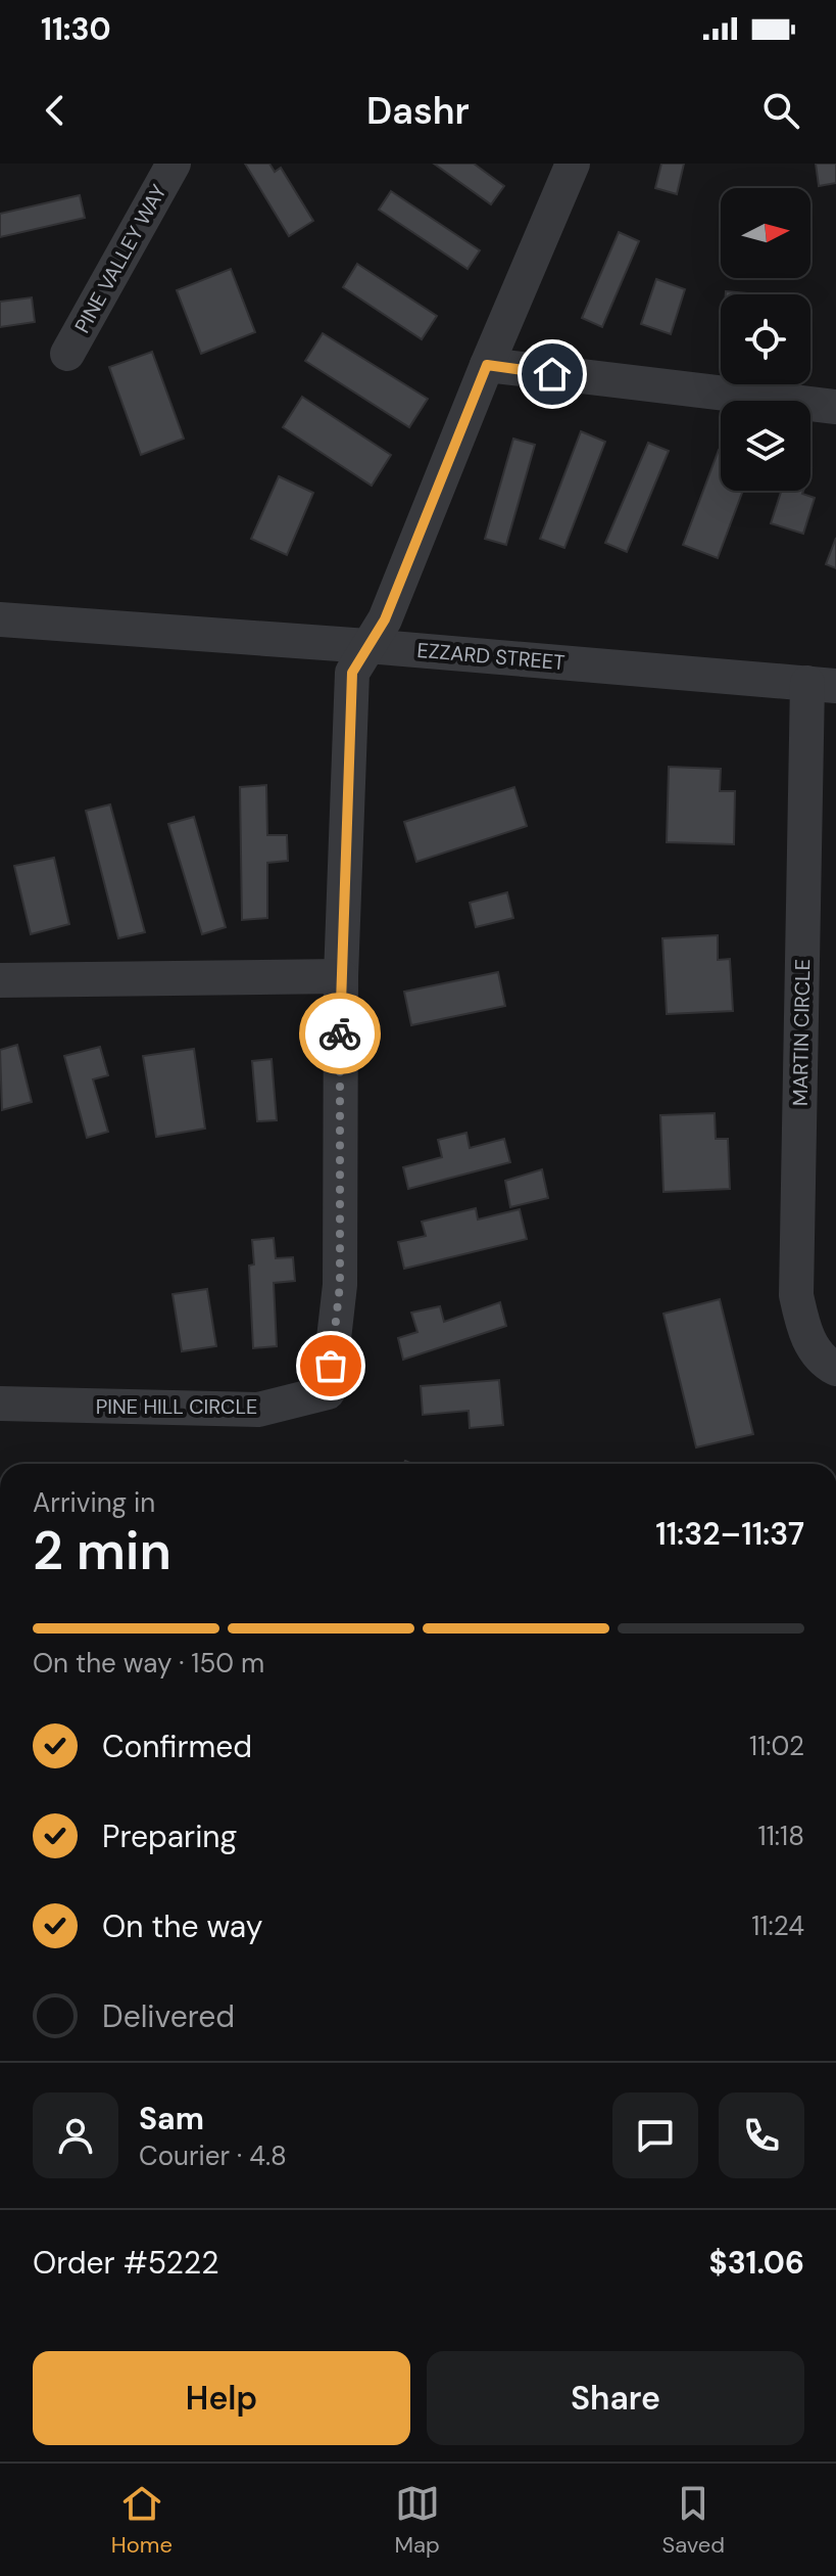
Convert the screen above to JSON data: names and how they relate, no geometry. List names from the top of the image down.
{
  "streets": {
    "street": [
      "PINE VALLEY WAY",
      "EZZARD STREET",
      "MARTIN CIRCLE",
      "PINE HILL CIRCLE"
    ]
  },
  "crossings": [
    ["EZZARD STREET", "MARTIN CIRCLE"],
    ["EZZARD STREET", "PINE HILL CIRCLE"]
  ],
  "north": "right",
  "page": {
    "status": "11:30",
    "header": "Dashr",
    "heading": ["2 min", "Arriving in", "11:32–11:37"],
    "panel": [
      "Sam",
      "Courier · 4.8",
      "Order #5222",
      "$31.06"
    ],
    "bar": "On the way · 150 m",
    "list": [
      ["Confirmed", "11:02"],
      ["Preparing", "11:18"],
      ["On the way", "11:24"],
      "Delivered"
    ],
    "buttons": ["Help", "Share"],
    "tabs": ["Home", "Map", "Saved"]
  }
}
